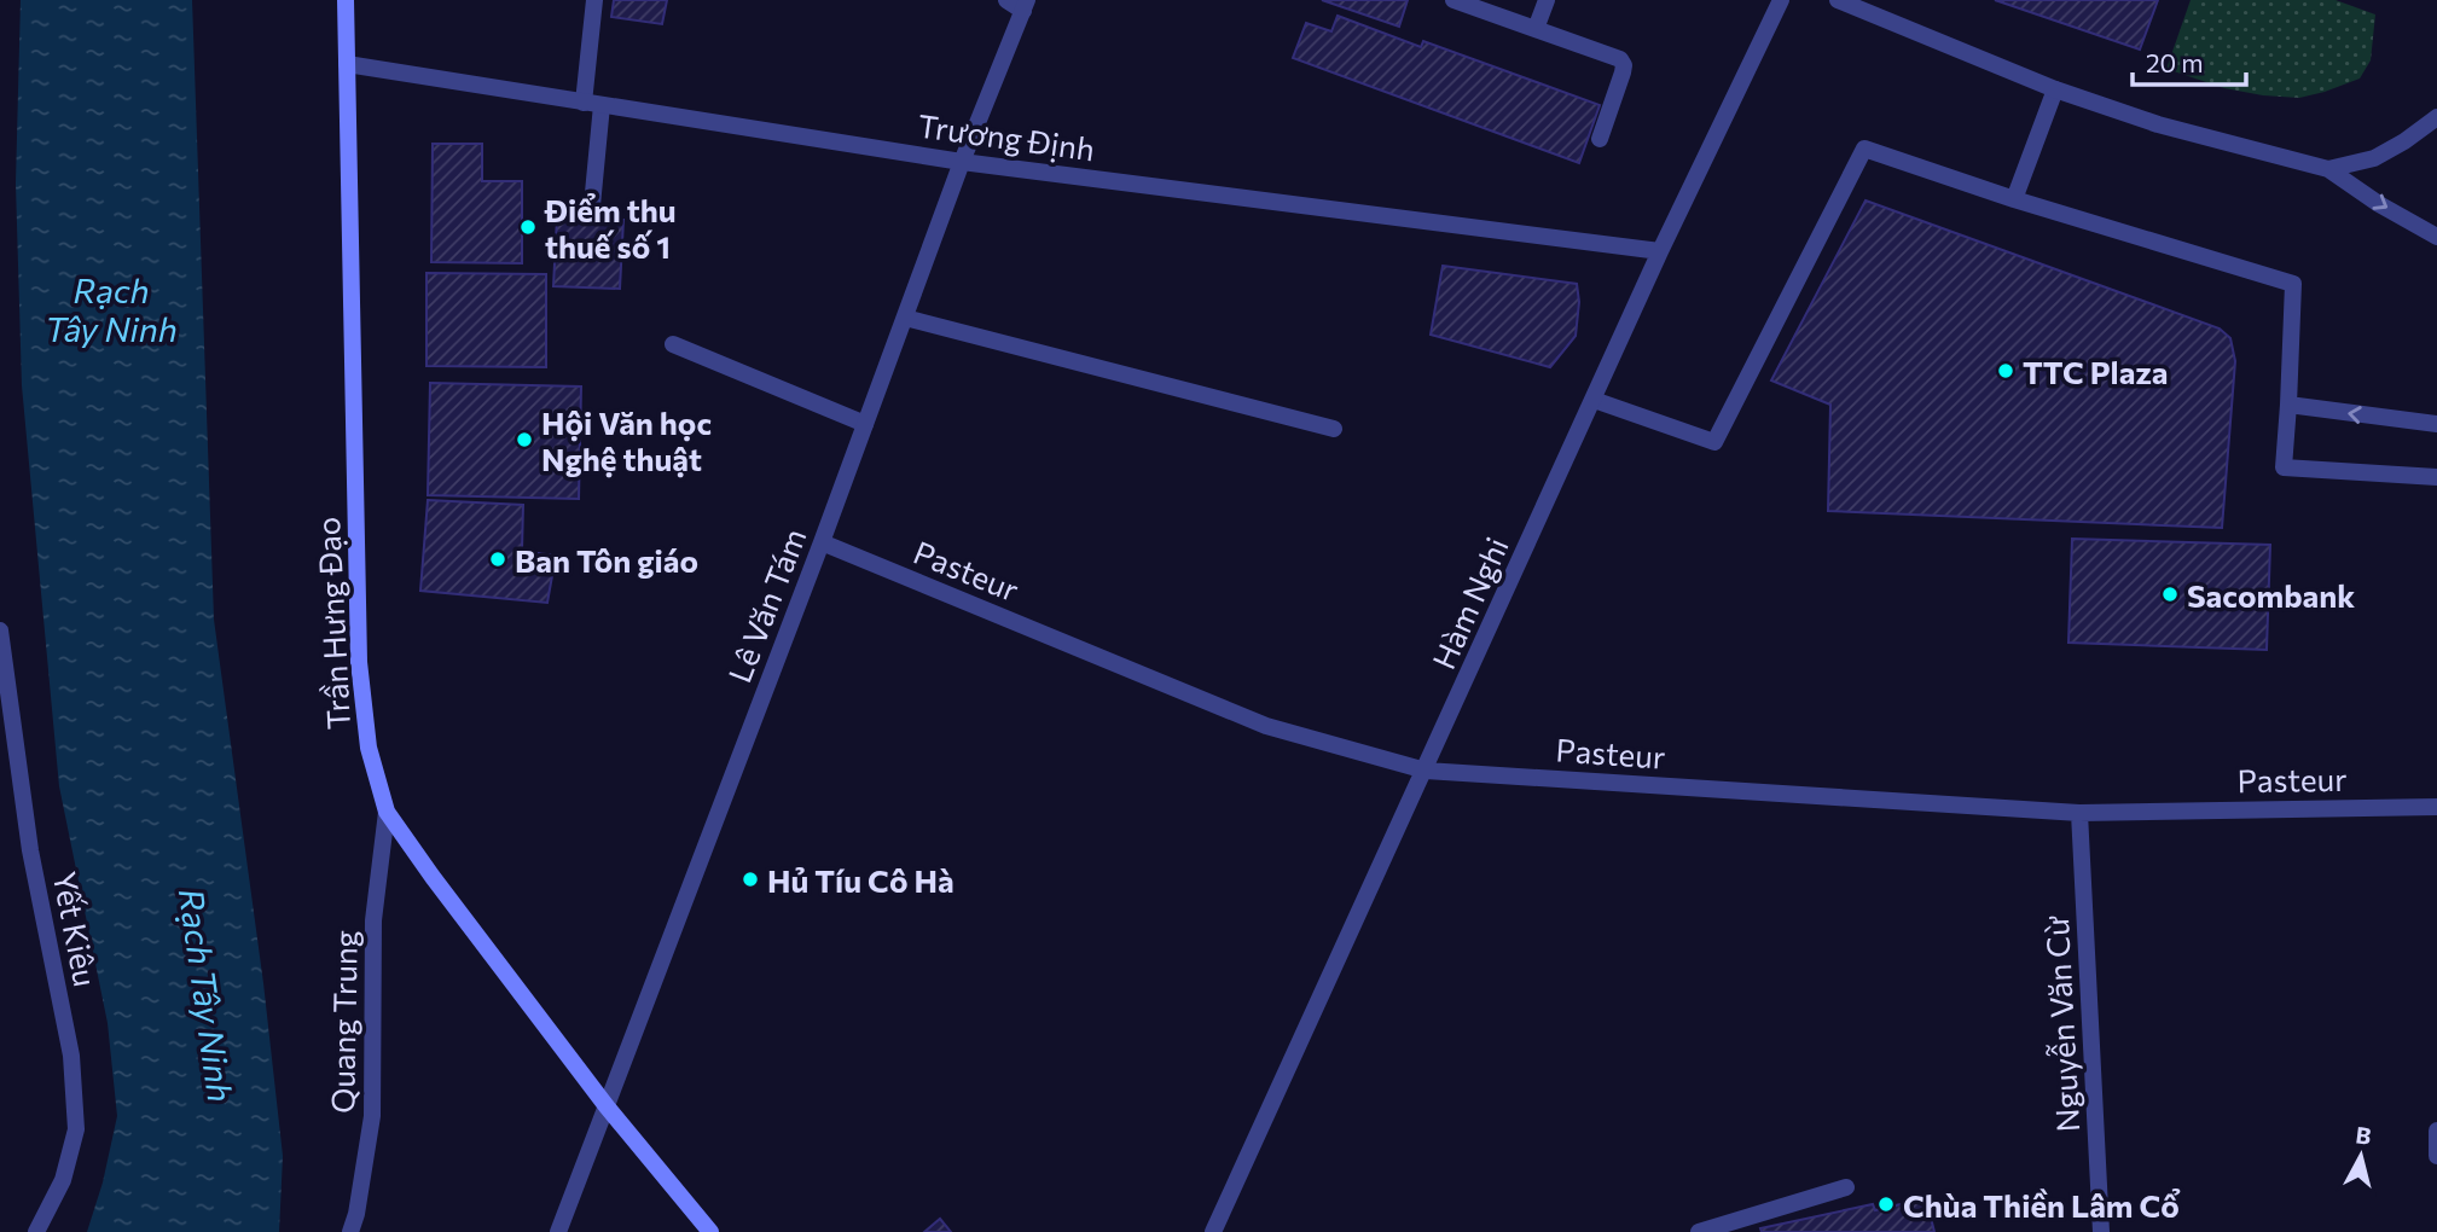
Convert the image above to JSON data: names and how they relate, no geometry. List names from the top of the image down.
{
  "streets": {
    "street": [
      "Trương Định",
      "Pasteur",
      "Hàm Nghi",
      "Lê Văn Tám",
      "Trần Hưng Đạo",
      "Yết Kiêu",
      "Quang Trung",
      "Nguyễn Văn Cừ"
    ]
  },
  "crossings": [
    ["Trương Định", "Hàm Nghi"],
    ["Trương Định", "Lê Văn Tám"],
    ["Trương Định", "Trần Hưng Đạo"],
    ["Pasteur", "Hàm Nghi"],
    ["Pasteur", "Lê Văn Tám"],
    ["Pasteur", "Nguyễn Văn Cừ"],
    ["Lê Văn Tám", "Trần Hưng Đạo"],
    ["Trần Hưng Đạo", "Quang Trung"]
  ],
  "water": ["Rạch Tây Ninh"],
  "places": [
    "Điểm thu thuế số 1",
    "TTC Plaza",
    "Hội Văn học Nghệ thuật",
    "Ban Tôn giáo",
    "Sacombank",
    "Hủ Tíu Cô Hà",
    "Chùa Thiền Lâm Cổ"
  ],
  "scale_bar": "20 m",
  "north": "top"
}
